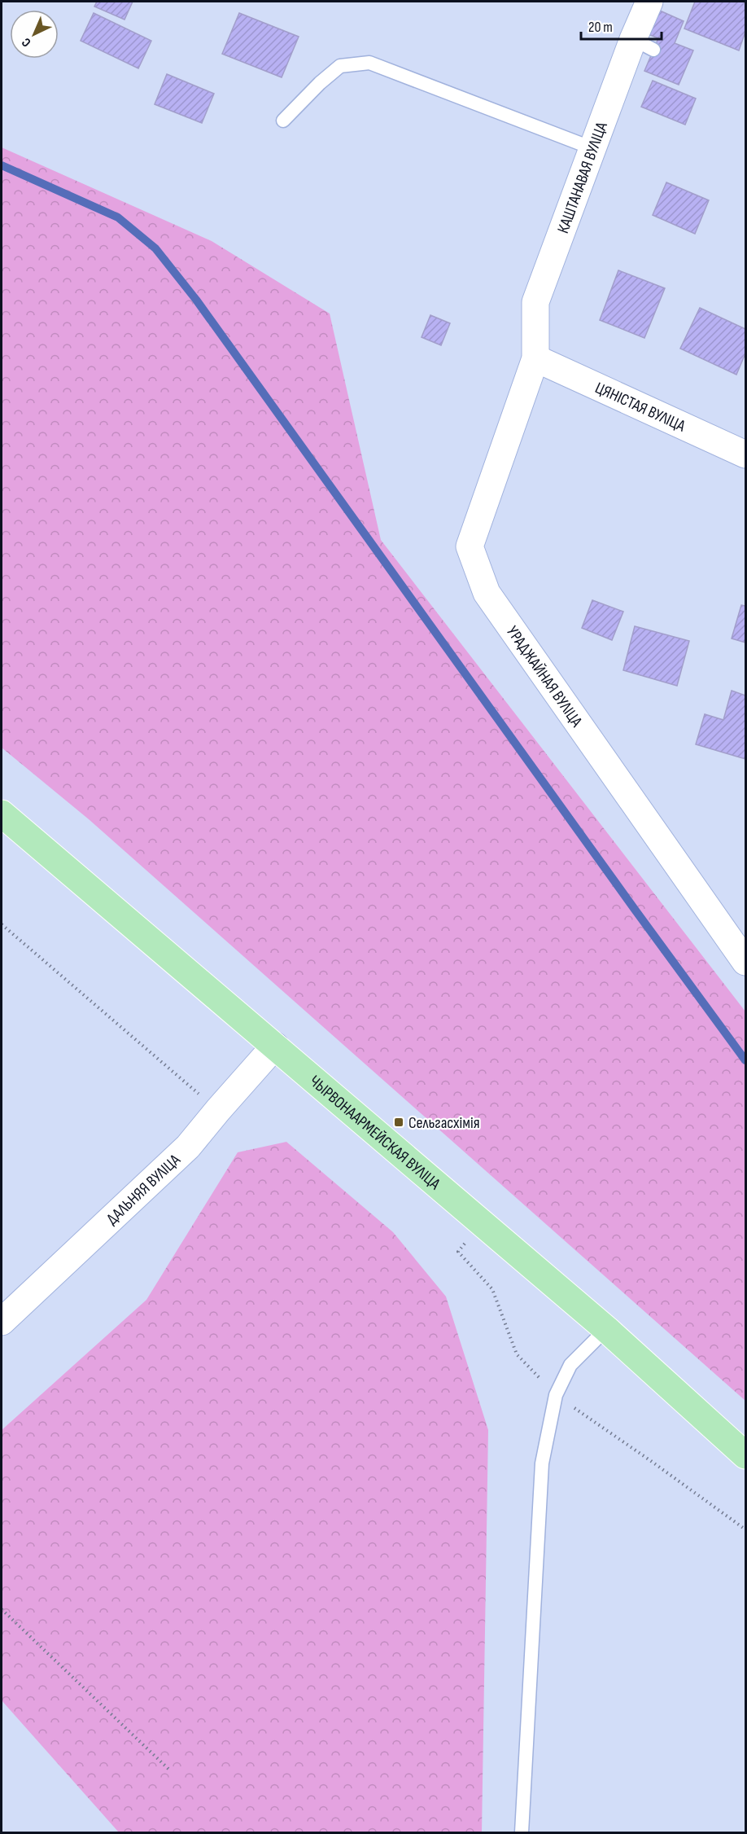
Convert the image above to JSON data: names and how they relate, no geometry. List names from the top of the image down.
{
  "streets": {
    "main road": ["ЧЫРВОНААРМЕЙСКАЯ ВУЛІЦА"],
    "street": [
      "КАШТАНАВАЯ ВУЛІЦА",
      "ЦЯНІСТАЯ ВУЛІЦА",
      "УРАДЖАЙНАЯ ВУЛІЦА",
      "ДАЛЬНЯЯ ВУЛІЦА"
    ]
  },
  "crossings": [
    ["КАШТАНАВАЯ ВУЛІЦА", "ЦЯНІСТАЯ ВУЛІЦА"],
    ["КАШТАНАВАЯ ВУЛІЦА", "УРАДЖАЙНАЯ ВУЛІЦА"],
    ["ЦЯНІСТАЯ ВУЛІЦА", "УРАДЖАЙНАЯ ВУЛІЦА"],
    ["ЧЫРВОНААРМЕЙСКАЯ ВУЛІЦА", "ДАЛЬНЯЯ ВУЛІЦА"]
  ],
  "places": {
    "transit": ["Сельгасхімія"]
  },
  "scale_bar": "20 m",
  "north": "bottom left"
}
